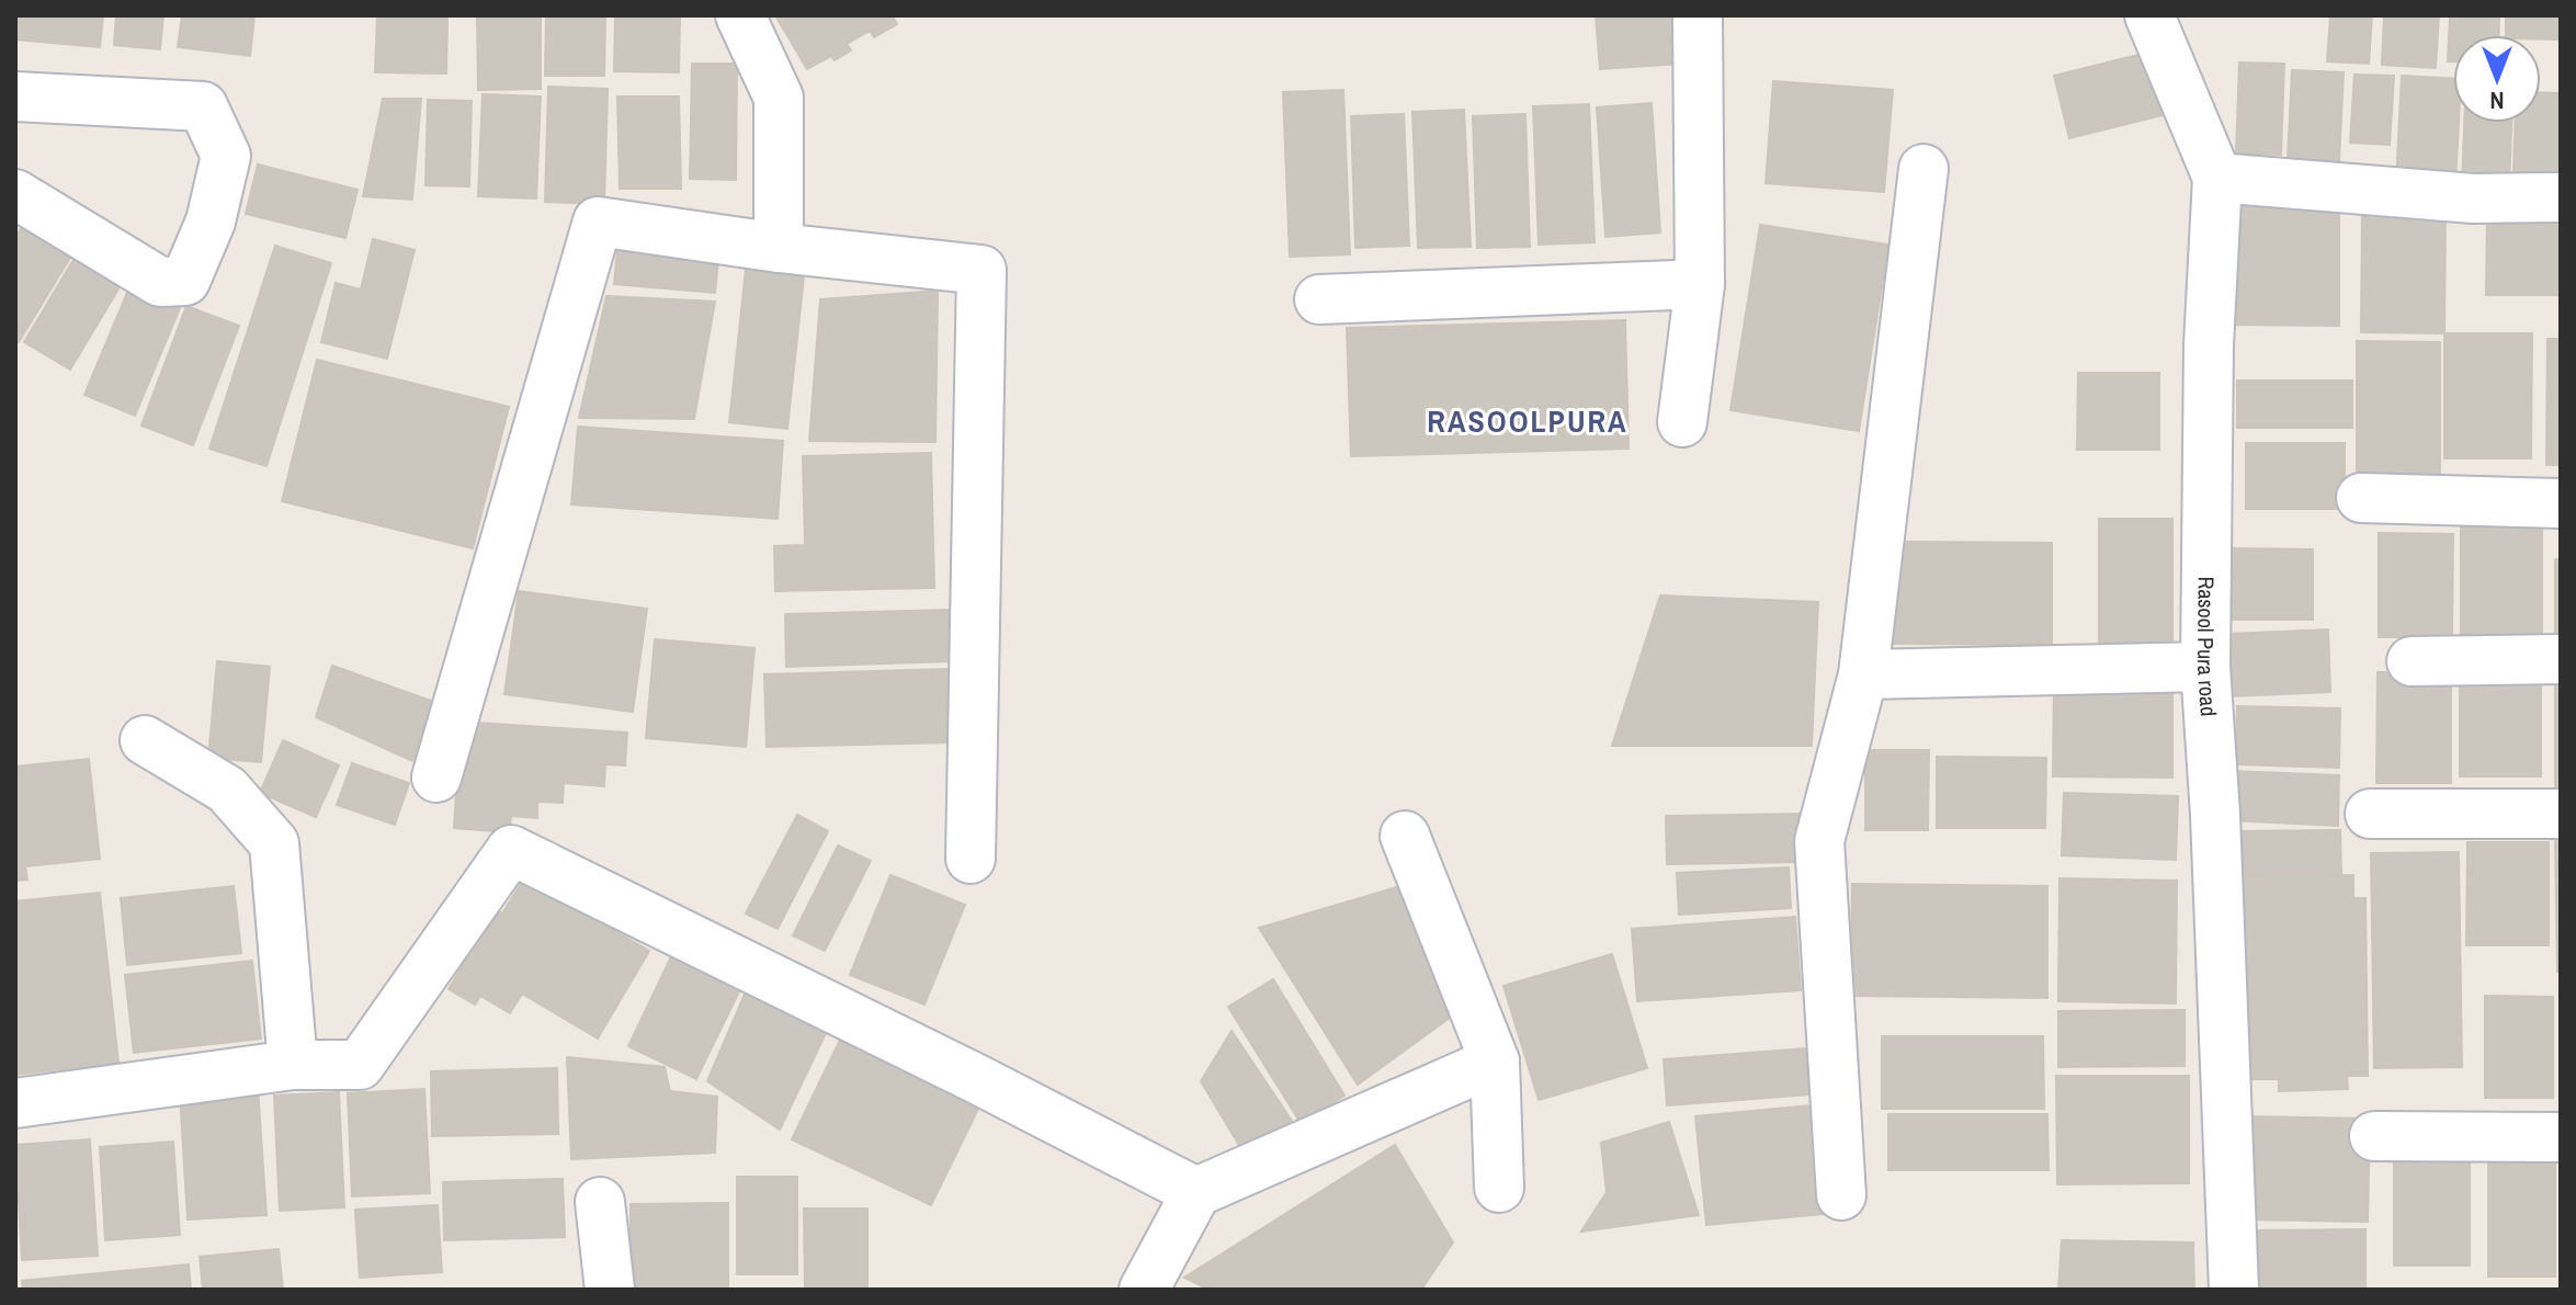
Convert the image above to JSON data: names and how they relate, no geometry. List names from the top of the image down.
{
  "streets": {
    "street": ["Rasool Pura road"]
  },
  "districts": ["RASOOLPURA"],
  "north": "bottom"
}
